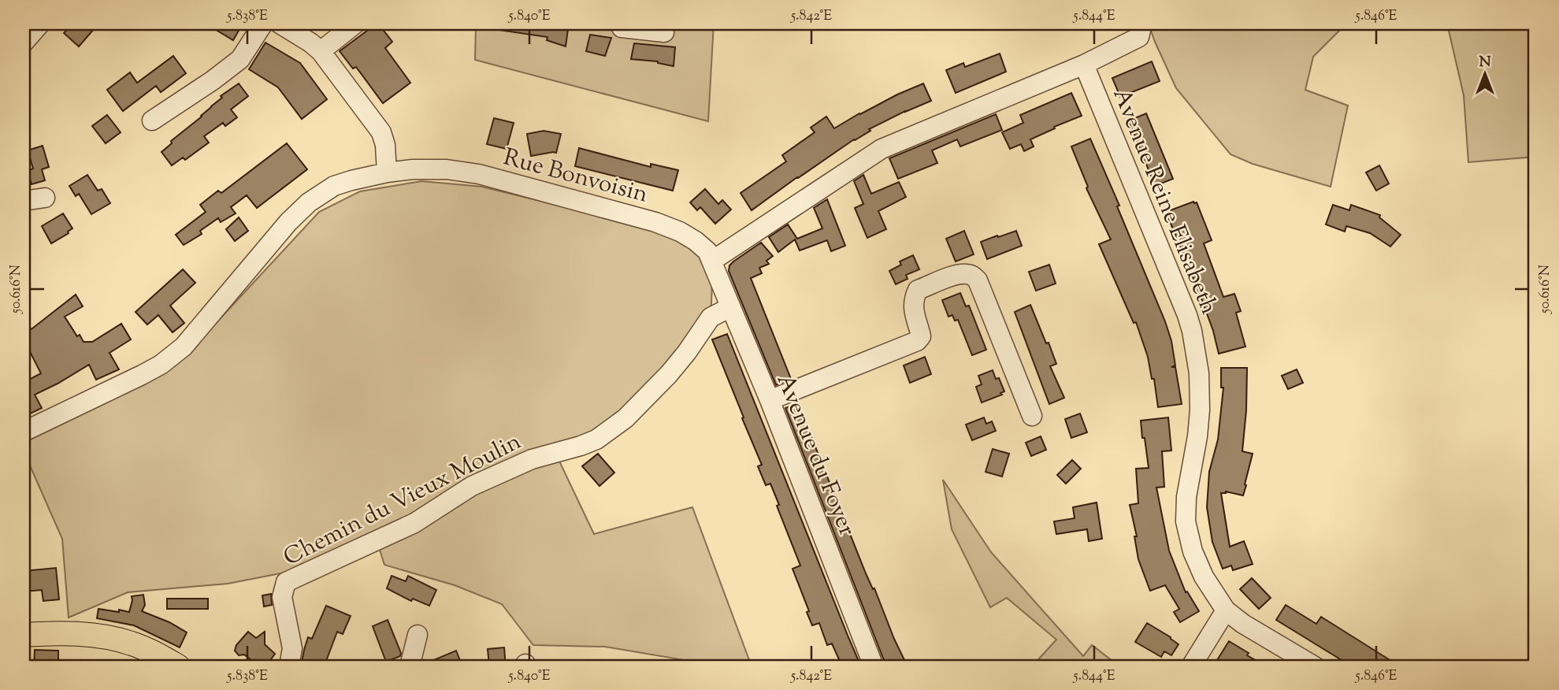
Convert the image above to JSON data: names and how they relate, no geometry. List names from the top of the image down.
{
  "streets": {
    "street": [
      "Rue Bonvoisin",
      "Avenue Reine Elisabeth",
      "Avenue du Foyer",
      "Chemin du Vieux Moulin"
    ]
  },
  "crossings": [
    ["Rue Bonvoisin", "Avenue du Foyer"],
    ["Avenue du Foyer", "Chemin du Vieux Moulin"]
  ],
  "north": "top",
  "coordinates": [
    "5.838°E",
    "5.840°E",
    "5.842°E",
    "5.844°E",
    "5.846°E",
    "50.616°N"
  ]
}
